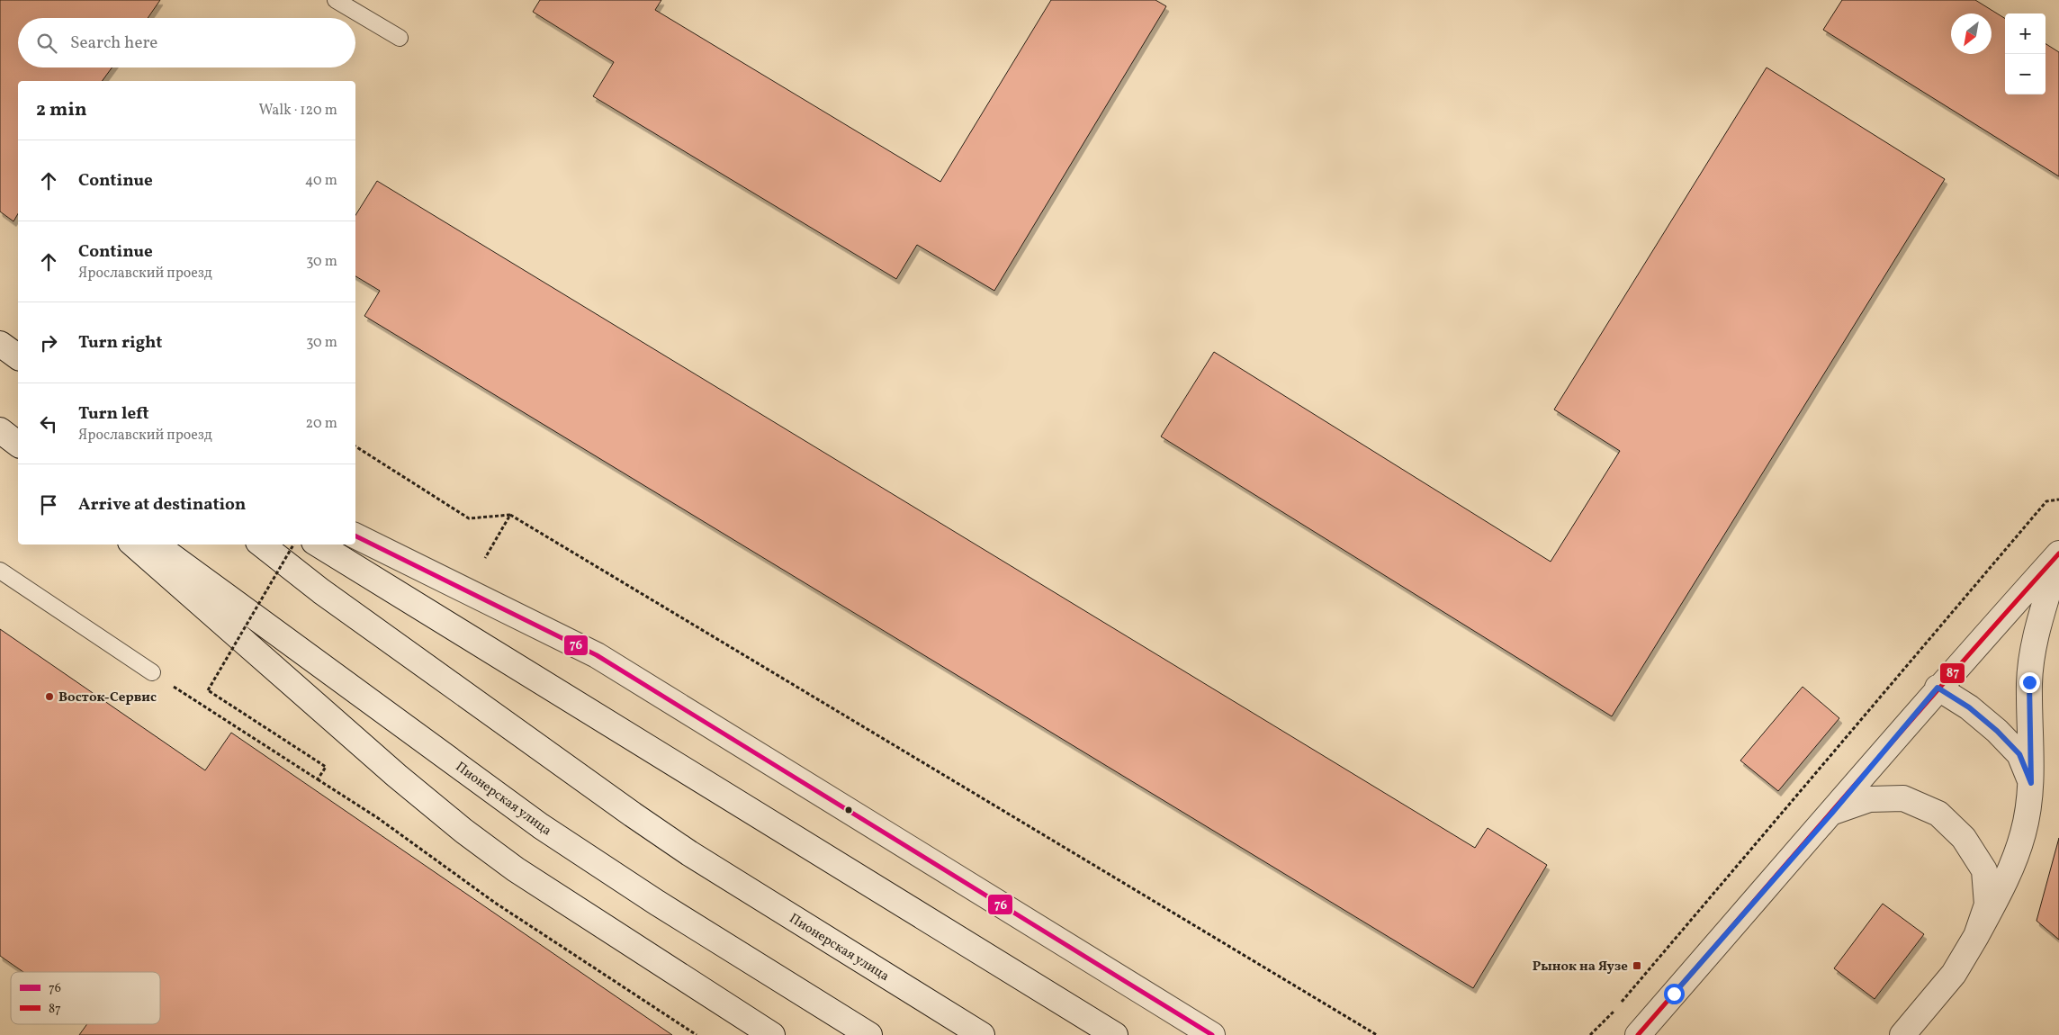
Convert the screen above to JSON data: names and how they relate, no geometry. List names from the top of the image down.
{
  "streets": {
    "main road": ["Пионерская улица"]
  },
  "places": {
    "other": ["Восток-Сервис"],
    "transit": ["Рынок на Яузе"]
  },
  "lines": ["transit line 76", "transit line 87"],
  "legend": ["76", "87"],
  "north": "bottom left",
  "page": {
    "map_buttons": ["+", "−"],
    "search": "Search here",
    "heading": ["2 min", "Walk · 120 m"],
    "list": [
      ["Continue", "40 m"],
      ["Continue", "Ярославский проезд", "30 m"],
      ["Turn right", "30 m"],
      ["Turn left", "Ярославский проезд", "20 m"],
      "Arrive at destination"
    ]
  }
}
